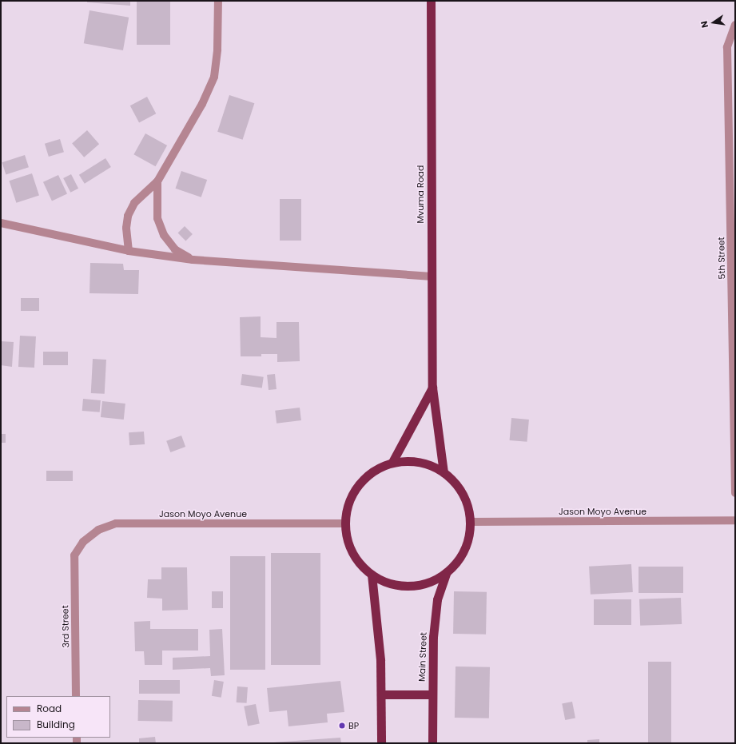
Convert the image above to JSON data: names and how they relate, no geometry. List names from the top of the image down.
{
  "streets": {
    "highway": ["Mvuma Road", "Main Street"],
    "street": ["5th Street", "Jason Moyo Avenue", "3rd Street"]
  },
  "crossings": [
    ["Mvuma Road", "Main Street"],
    ["Jason Moyo Avenue", "3rd Street"],
    ["Jason Moyo Avenue", "Main Street"]
  ],
  "places": ["BP"],
  "legend": ["Road", "Building"],
  "north": "left"
}
